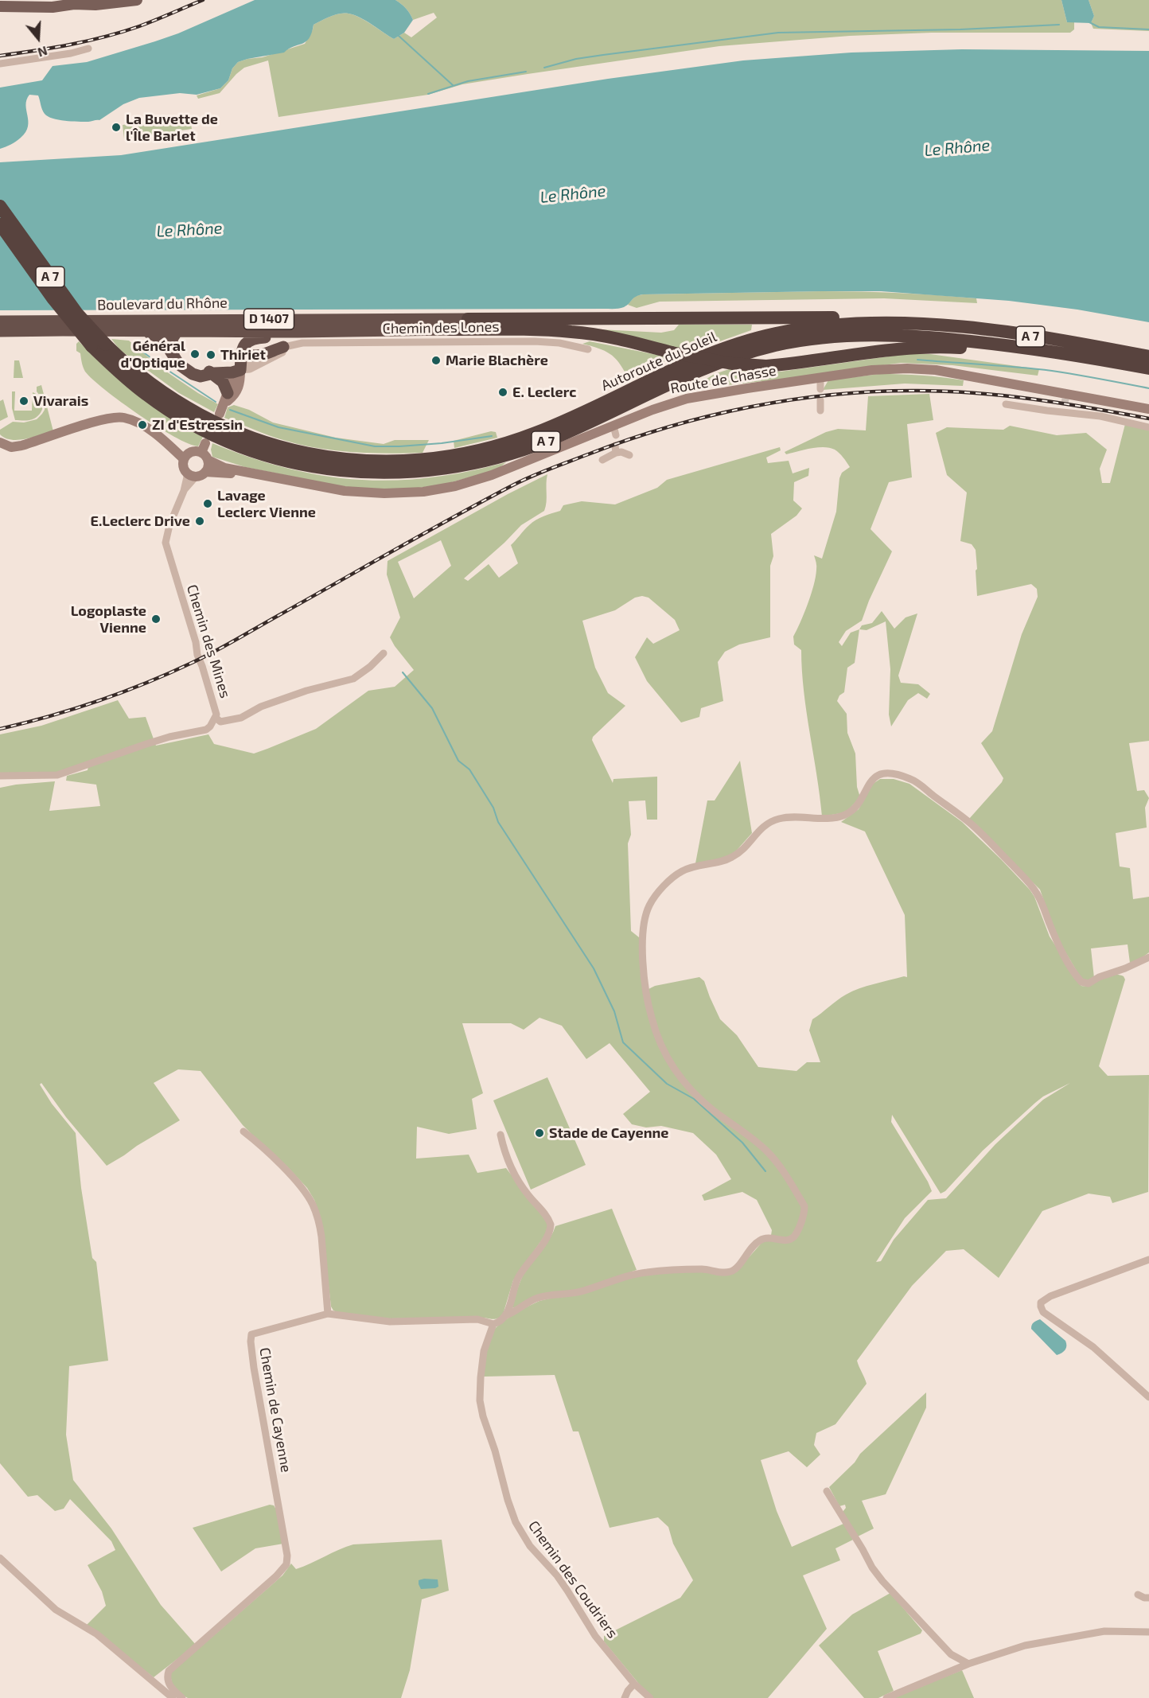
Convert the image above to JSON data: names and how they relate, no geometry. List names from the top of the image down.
{
  "streets": {
    "highway": [
      "A 7",
      "Boulevard du Rhône",
      "D 1407",
      "Autoroute du Soleil"
    ],
    "main road": ["Route de Chasse"],
    "street": [
      "Chemin des Lones",
      "Chemin des Mines",
      "Chemin de Cayenne",
      "Chemin des Coudriers"
    ]
  },
  "crossings": [
    ["Route de Chasse", "Chemin des Mines"],
    ["Chemin de Cayenne", "Chemin des Coudriers"]
  ],
  "water": ["Le Rhône"],
  "places": [
    "La Buvette de l'Île Barlet",
    "Général d'Optique",
    "Thiriet",
    "Marie Blachère",
    "E. Leclerc",
    "Vivarais",
    "ZI d'Estressin",
    "Lavage Leclerc Vienne",
    "E.Leclerc Drive",
    "Logoplaste Vienne",
    "Stade de Cayenne"
  ],
  "north": "bottom"
}
